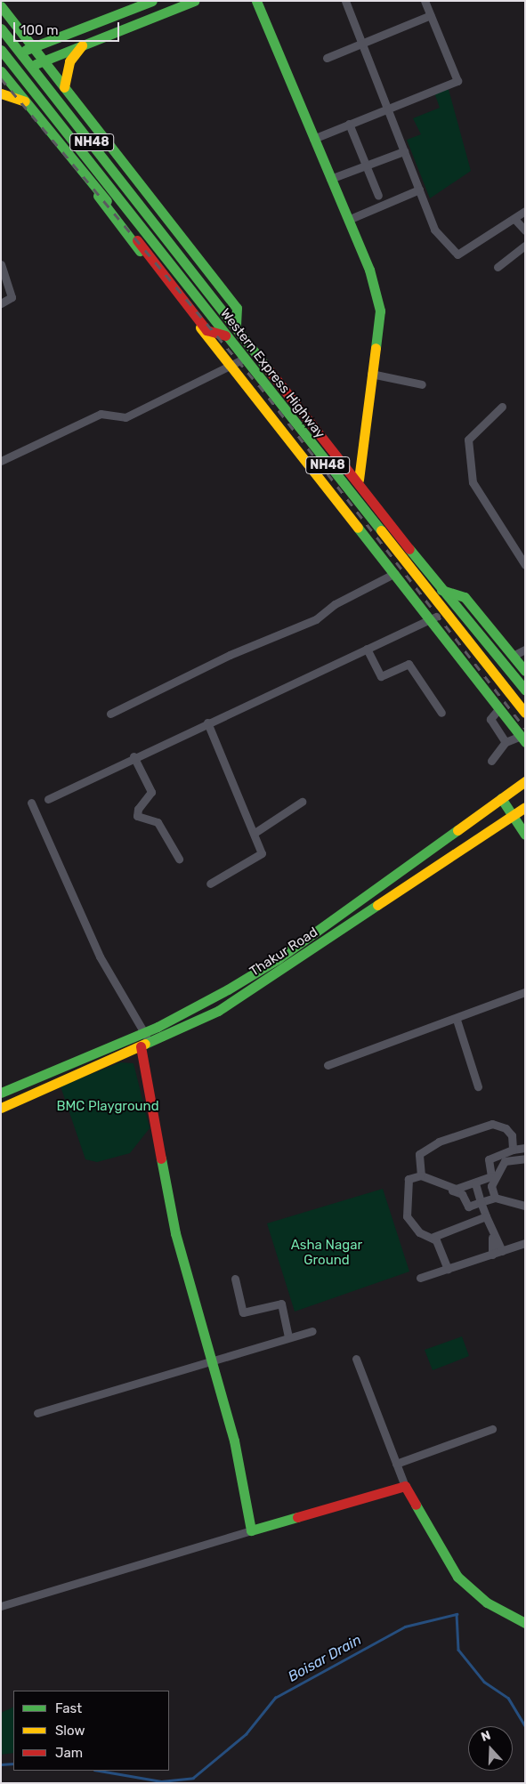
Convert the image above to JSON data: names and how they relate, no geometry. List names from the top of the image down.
{
  "streets": {
    "main road": ["NH48", "Western Express Highway", "Thakur Road"]
  },
  "water": ["Boisar Drain"],
  "parks": ["BMC Playground", "Asha Nagar Ground"],
  "legend": ["Fast", "Slow", "Jam"],
  "scale_bar": "100 m",
  "north": "top"
}
